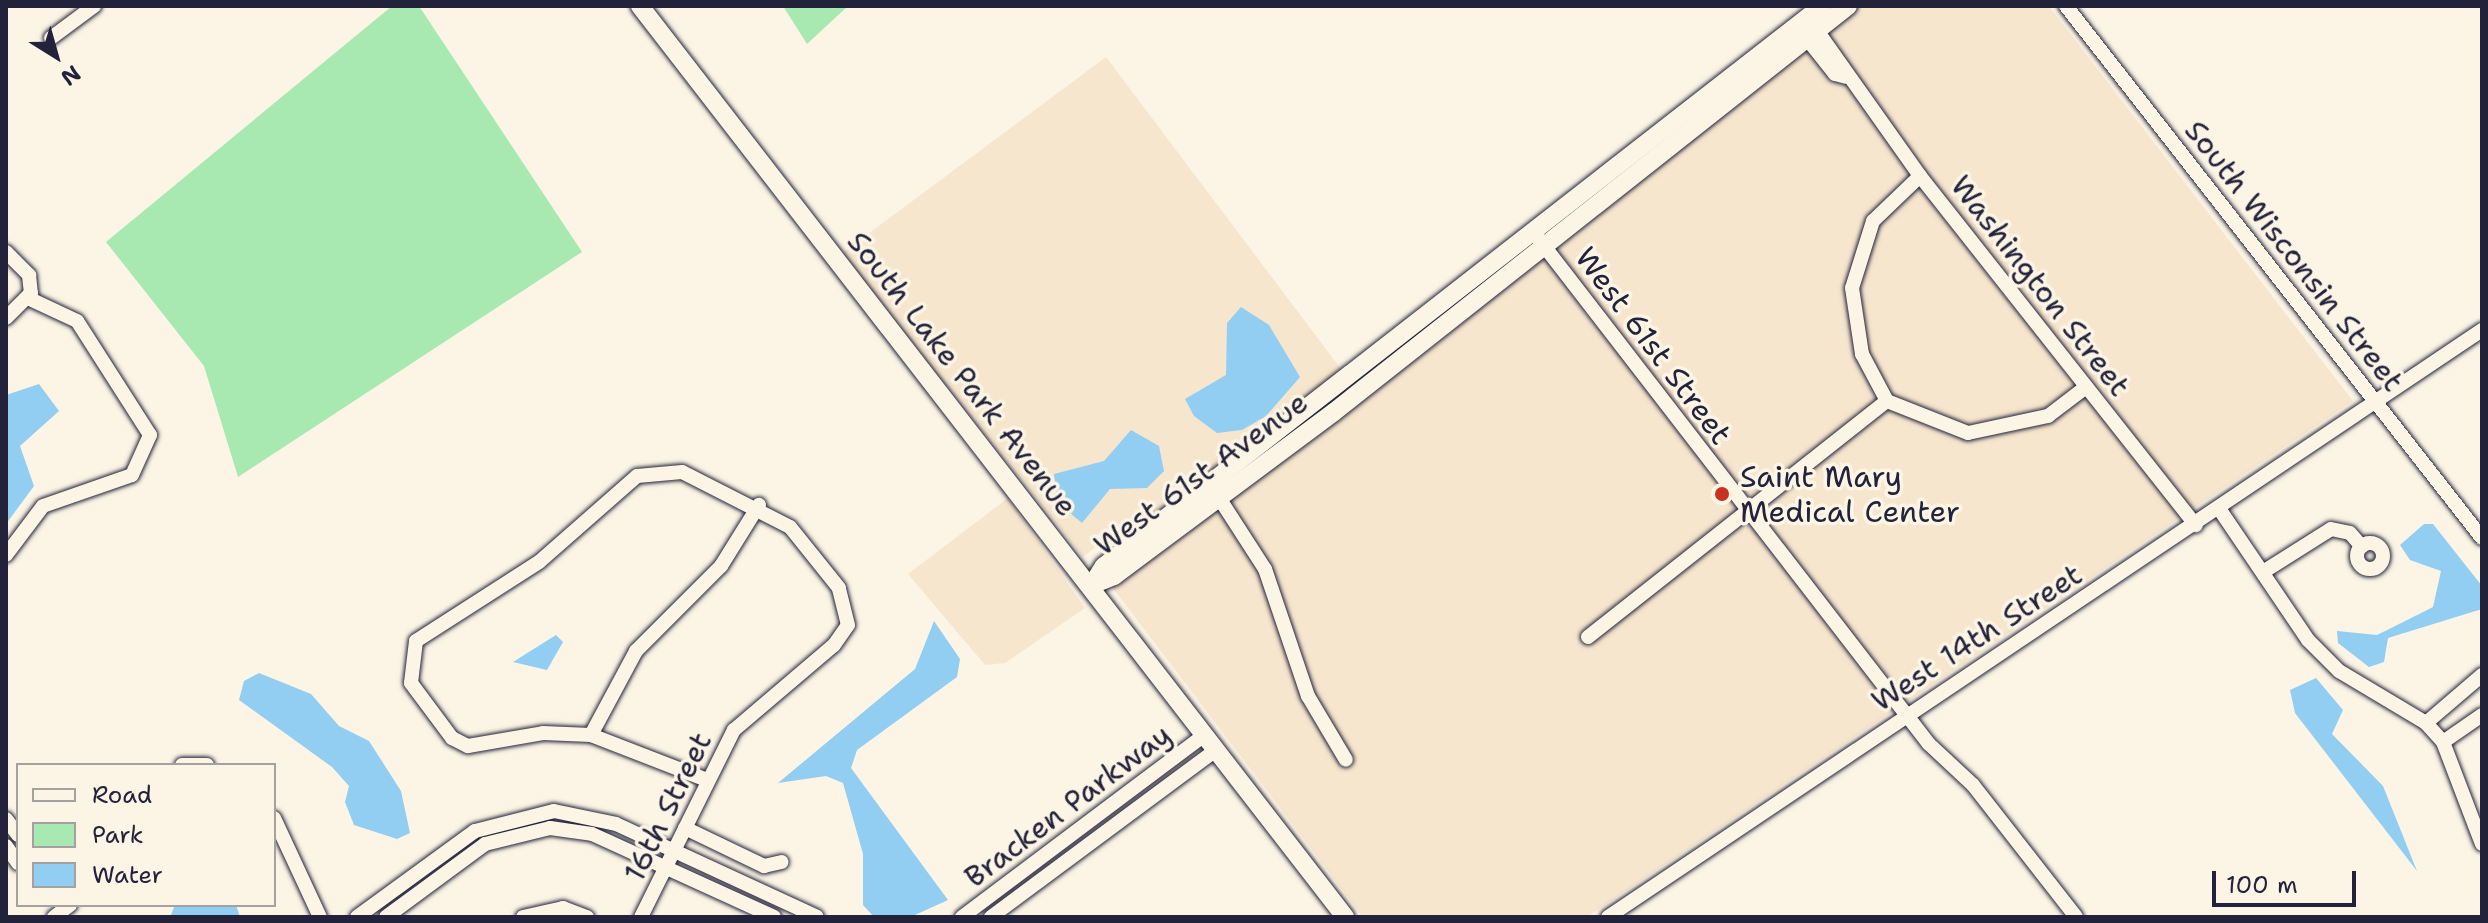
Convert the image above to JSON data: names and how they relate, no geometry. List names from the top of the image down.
{
  "streets": {
    "main road": ["South Lake Park Avenue", "West 61st Avenue"],
    "street": [
      "South Wisconsin Street",
      "Washington Street",
      "West 61st Street",
      "West 14th Street",
      "Bracken Parkway",
      "16th Street"
    ]
  },
  "crossings": [
    ["South Wisconsin Street", "West 14th Street"],
    ["Washington Street", "West 61st Avenue"],
    ["Washington Street", "West 14th Street"],
    ["West 61st Street", "West 61st Avenue"],
    ["West 61st Street", "West 14th Street"],
    ["South Lake Park Avenue", "West 61st Avenue"],
    ["South Lake Park Avenue", "Bracken Parkway"]
  ],
  "places": ["Saint Mary Medical Center"],
  "legend": ["Road", "Park", "Water"],
  "scale_bar": "100 m",
  "north": "bottom right"
}
